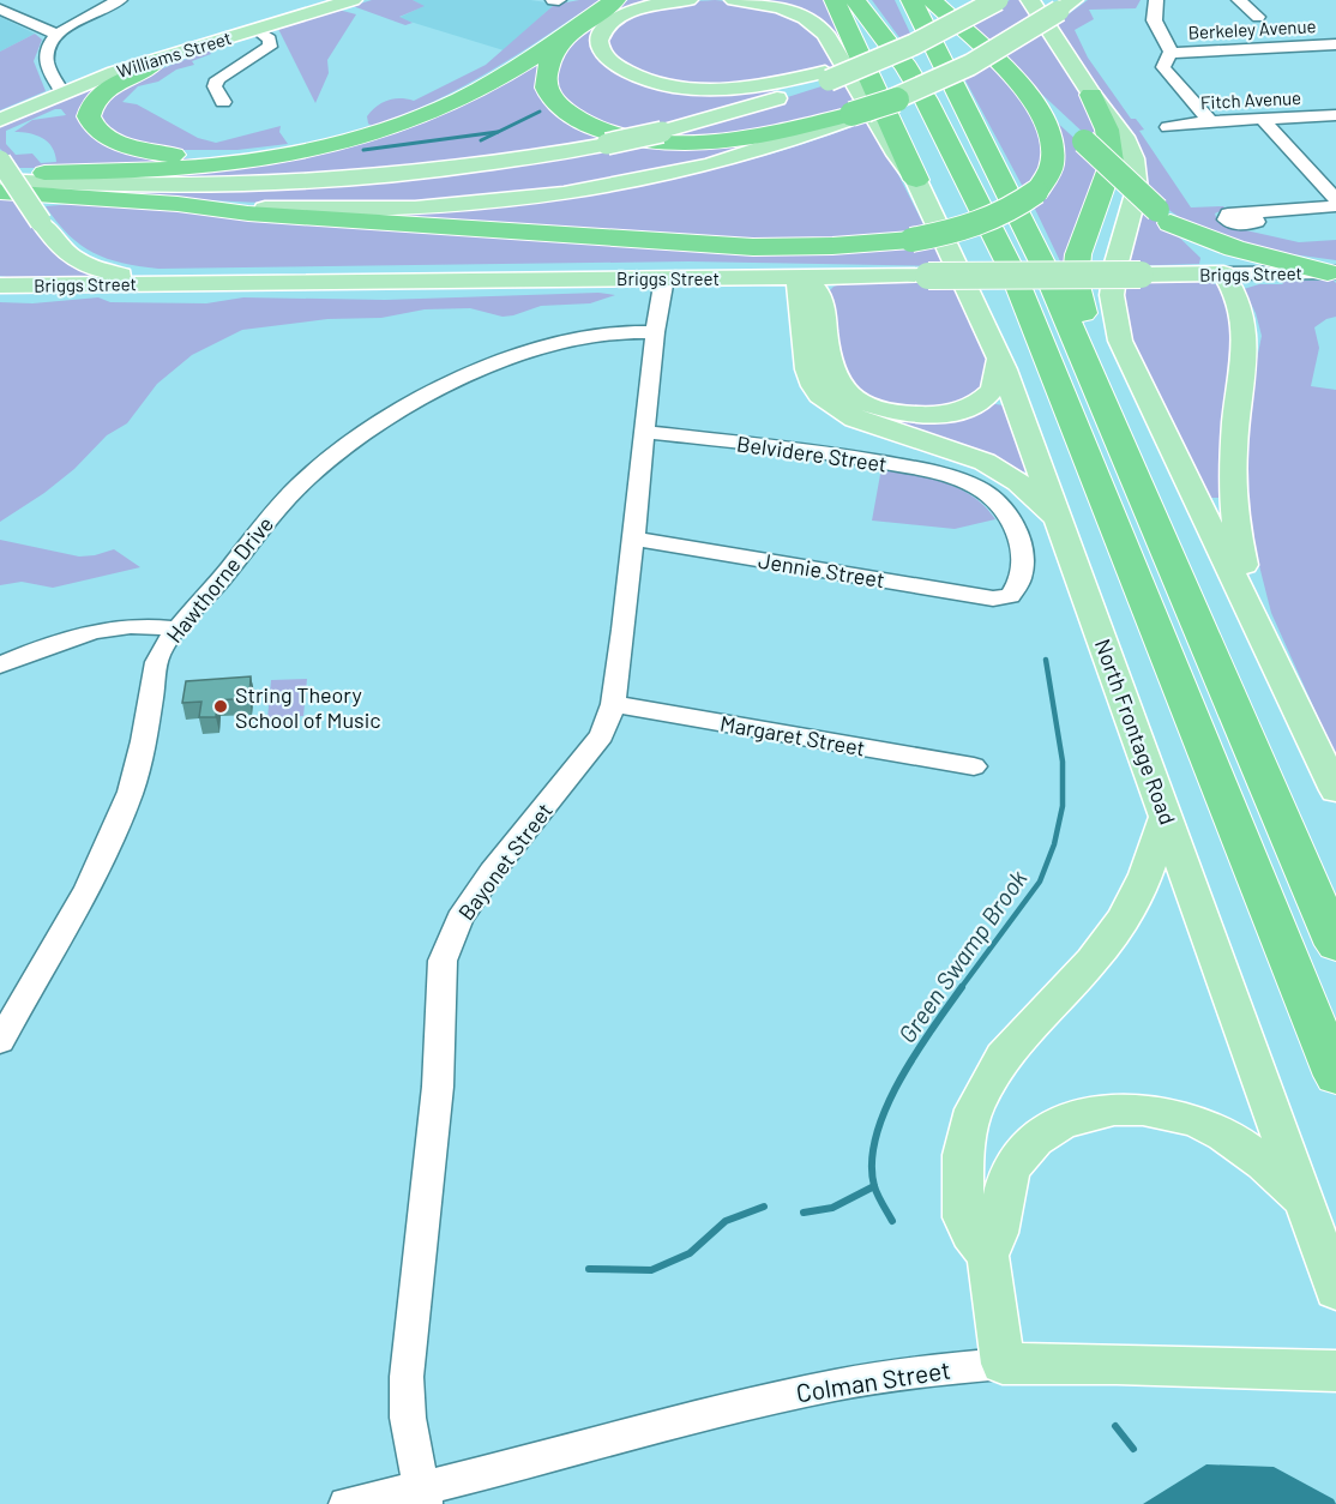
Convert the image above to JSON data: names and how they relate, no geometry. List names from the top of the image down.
{
  "streets": {
    "main road": [
      "Williams Street",
      "Briggs Street",
      "North Frontage Road",
      "Colman Street"
    ],
    "street": [
      "Berkeley Avenue",
      "Fitch Avenue",
      "Belvidere Street",
      "Jennie Street",
      "Hawthorne Drive",
      "Margaret Street",
      "Bayonet Street"
    ]
  },
  "crossings": [
    ["Briggs Street", "Bayonet Street"],
    ["Belvidere Street", "Jennie Street"],
    ["Belvidere Street", "Bayonet Street"],
    ["Jennie Street", "Bayonet Street"],
    ["Hawthorne Drive", "Bayonet Street"],
    ["Margaret Street", "Bayonet Street"],
    ["Bayonet Street", "Colman Street"]
  ],
  "water": ["Green Swamp Brook"],
  "places": ["String Theory School of Music"]
}
